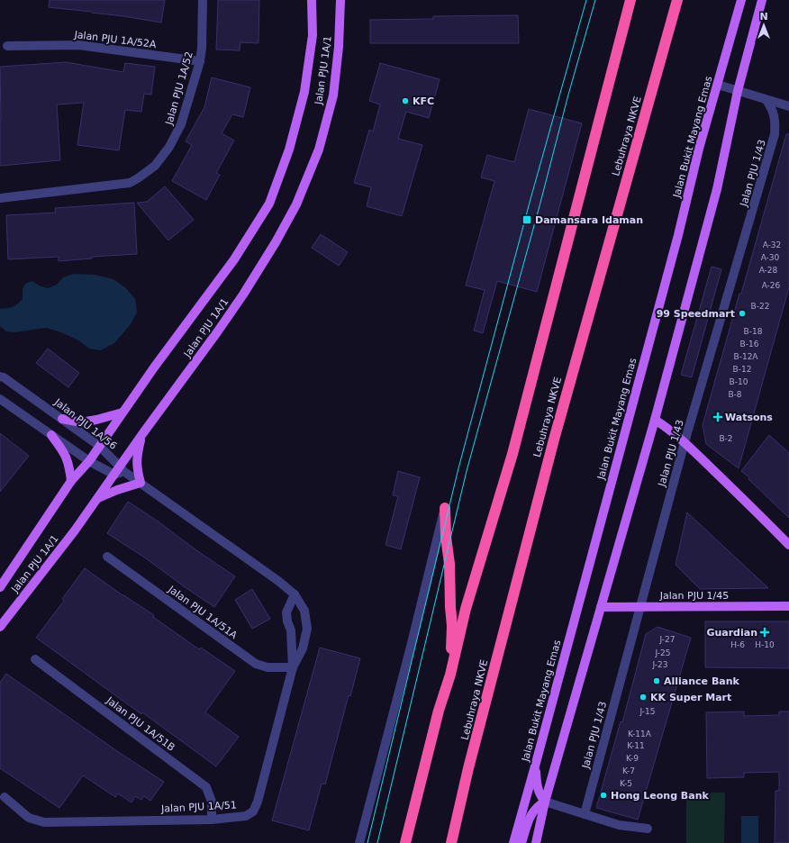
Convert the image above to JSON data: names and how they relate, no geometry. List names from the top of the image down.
{
  "streets": {
    "highway": ["Lebuhraya NKVE"],
    "main road": ["Jalan PJU 1A/1", "Jalan Bukit Mayang Emas", "Jalan PJU 1/45"],
    "street": [
      "Jalan PJU 1A/52A",
      "Jalan PJU 1A/52",
      "Jalan PJU 1/43",
      "Jalan PJU 1A/56",
      "Jalan PJU 1A/51A",
      "Jalan PJU 1A/51B",
      "Jalan PJU 1A/51"
    ]
  },
  "crossings": [
    ["Jalan PJU 1A/52A", "Jalan PJU 1A/52"],
    ["Jalan PJU 1A/1", "Jalan PJU 1A/56"],
    ["Jalan PJU 1/43", "Jalan PJU 1/45"],
    ["Jalan PJU 1A/56", "Jalan PJU 1A/51A"],
    ["Jalan PJU 1A/56", "Jalan PJU 1A/51"],
    ["Jalan PJU 1A/51A", "Jalan PJU 1A/51"],
    ["Jalan PJU 1A/51B", "Jalan PJU 1A/51"]
  ],
  "places": {
    "other": [
      "KFC",
      "99 Speedmart",
      "Alliance Bank",
      "KK Super Mart",
      "Hong Leong Bank"
    ],
    "transit": ["Damansara Idaman"],
    "health": ["Watsons", "Guardian"]
  },
  "house_numbers": [
    "A-32",
    "A-30",
    "A-28",
    "A-26",
    "B-22",
    "B-18",
    "B-16",
    "B-12A",
    "B-12",
    "B-10",
    "B-8",
    "B-2",
    "J-27",
    "H-6",
    "H-10",
    "J-25",
    "J-23",
    "J-15",
    "K-11A",
    "K-11",
    "K-9",
    "K-7",
    "K-5"
  ],
  "north": "top"
}
